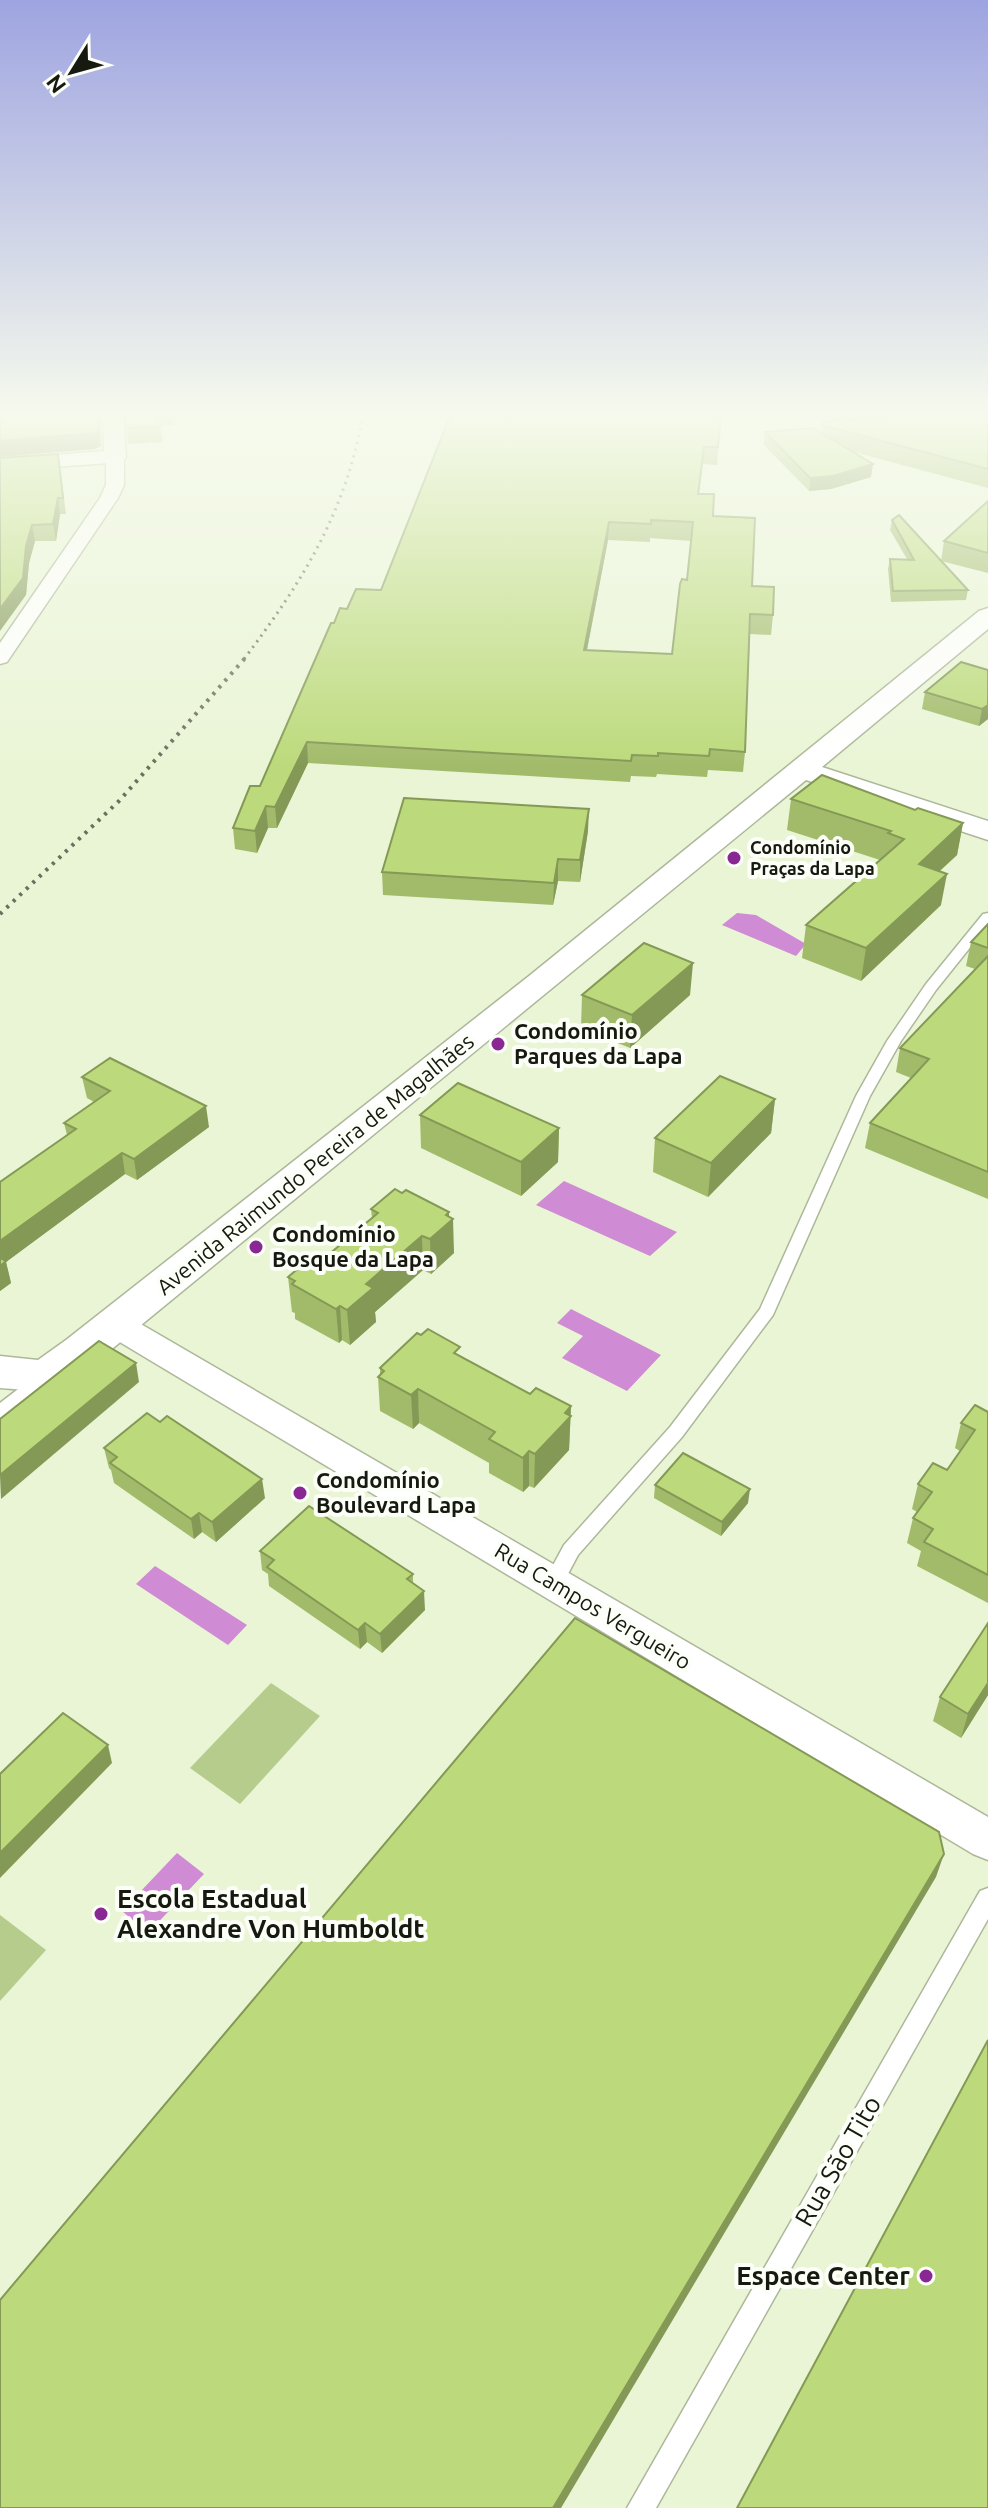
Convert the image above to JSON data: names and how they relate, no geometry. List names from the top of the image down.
{
  "streets": {
    "street": ["Avenida Raimundo Pereira de Magalhães", "Rua Campos Vergueiro"],
    "lane": ["Rua São Tito"]
  },
  "crossings": [
    ["Avenida Raimundo Pereira de Magalhães", "Rua Campos Vergueiro"]
  ],
  "places": [
    "Condomínio Praças da Lapa",
    "Condomínio Parques da Lapa",
    "Condomínio Bosque da Lapa",
    "Condomínio Boulevard Lapa",
    "Escola Estadual Alexandre Von Humboldt",
    "Espace Center"
  ],
  "north": "bottom left"
}
